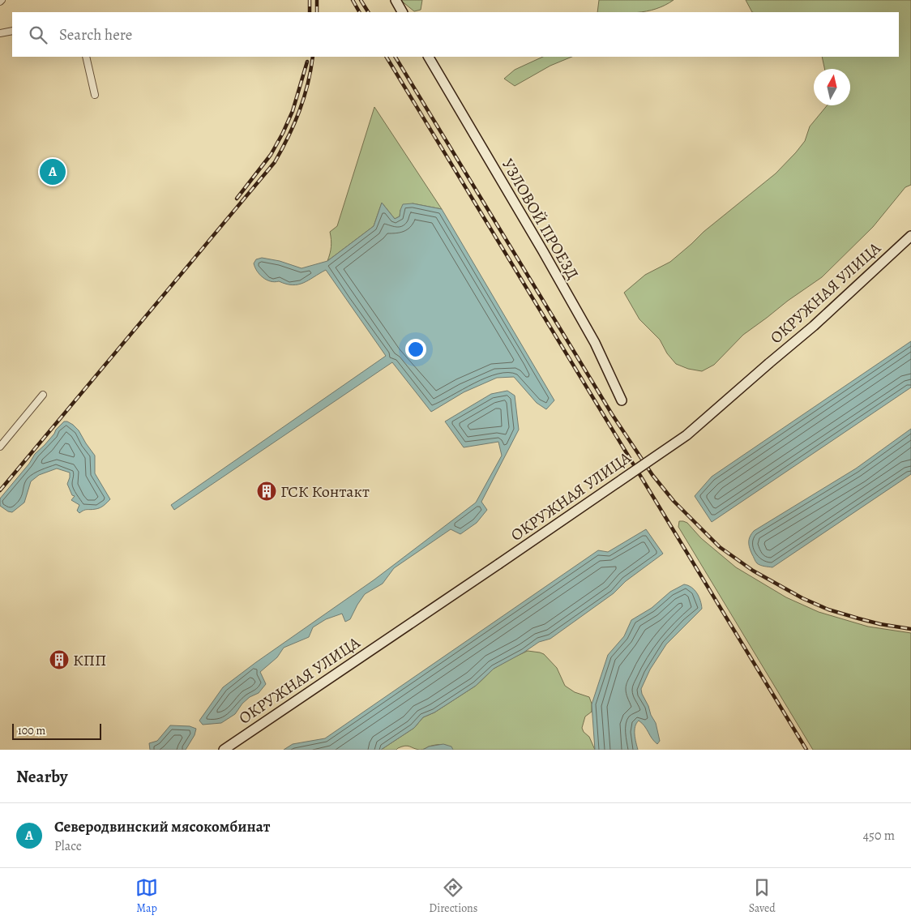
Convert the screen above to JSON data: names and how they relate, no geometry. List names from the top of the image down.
{
  "streets": {
    "main road": ["УЗЛОВОЙ ПРОЕЗД", "ОКРУЖНАЯ УЛИЦА"]
  },
  "places": {
    "building": ["ГСК Контакт", "КПП"]
  },
  "scale_bar": "100 m",
  "north": "top",
  "page": {
    "search": "Search here",
    "pins": "A",
    "scale": "100 m",
    "heading": "Nearby",
    "list": [
      {
        "mark": "A",
        "name": "Северодвинский мясокомбинат",
        "note": "Place",
        "value": "450 m"
      }
    ],
    "nav": ["Map", "Directions", "Saved"]
  }
}
